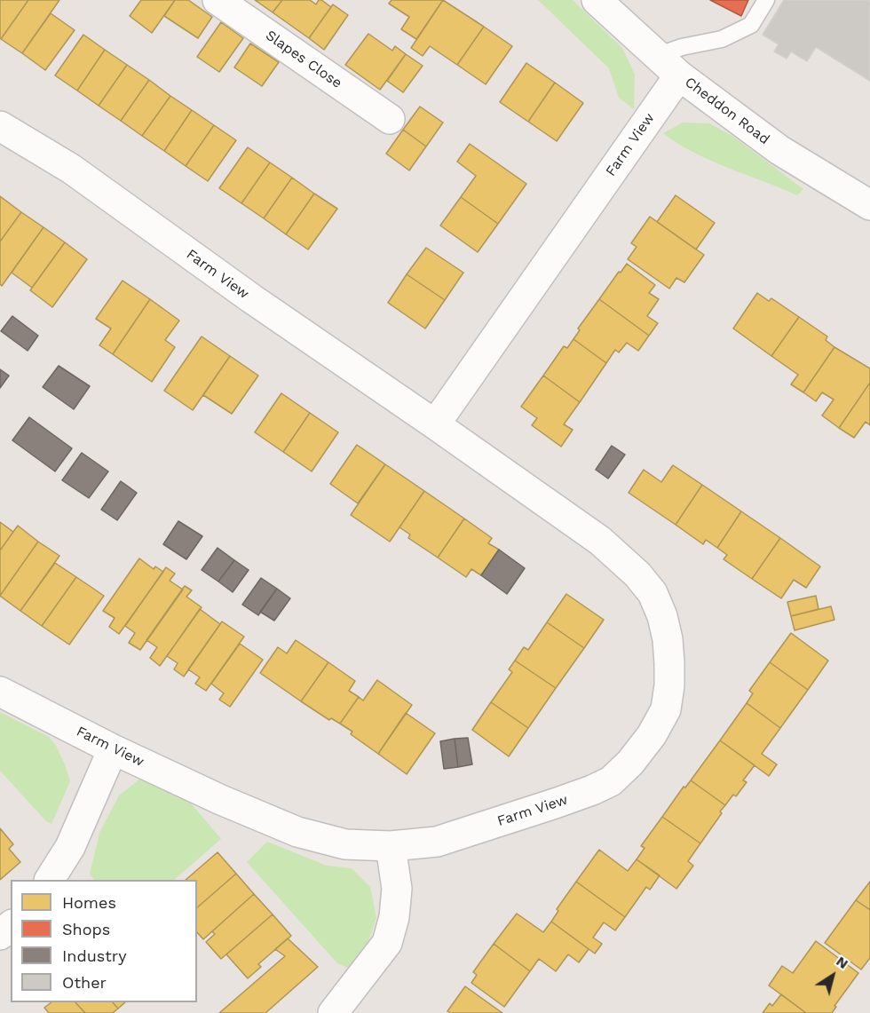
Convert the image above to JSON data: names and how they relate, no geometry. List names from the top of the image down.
{
  "streets": {
    "street": ["Slapes Close", "Cheddon Road", "Farm View"]
  },
  "crossings": [
    ["Cheddon Road", "Farm View"]
  ],
  "legend": [
    "Homes",
    "Shops",
    "Industry",
    "Other"
  ],
  "north": "top right"
}
